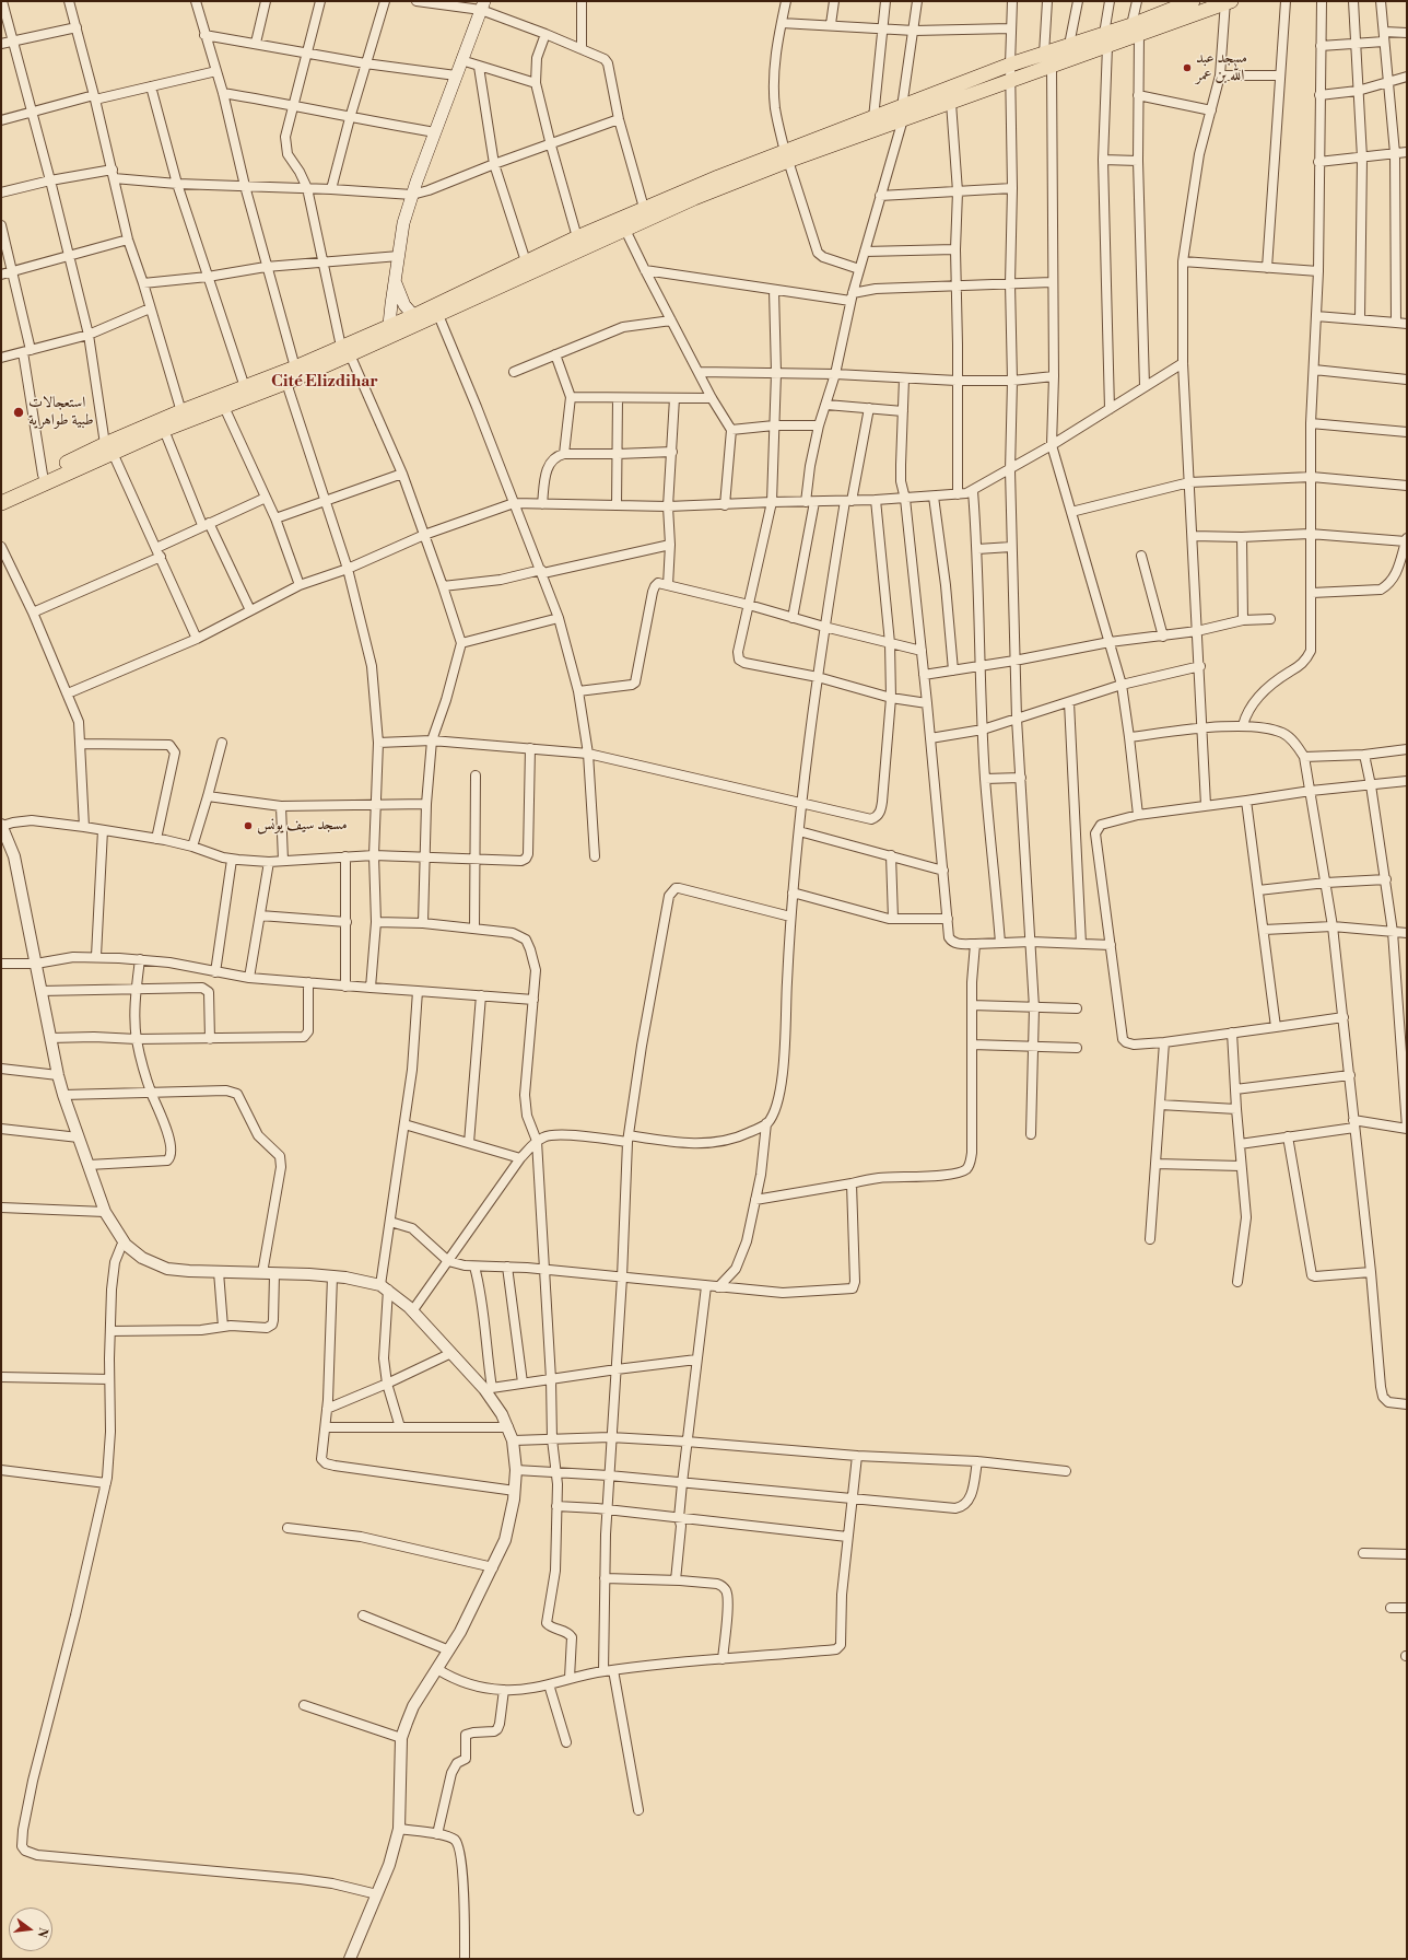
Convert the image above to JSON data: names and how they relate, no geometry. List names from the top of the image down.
{
  "districts": ["Cité Elizdihar"],
  "places": ["مسجد عبد الله بن عمر", "استعجالات طبية طواهرية", "مسجد سيف يونس"],
  "north": "right"
}
